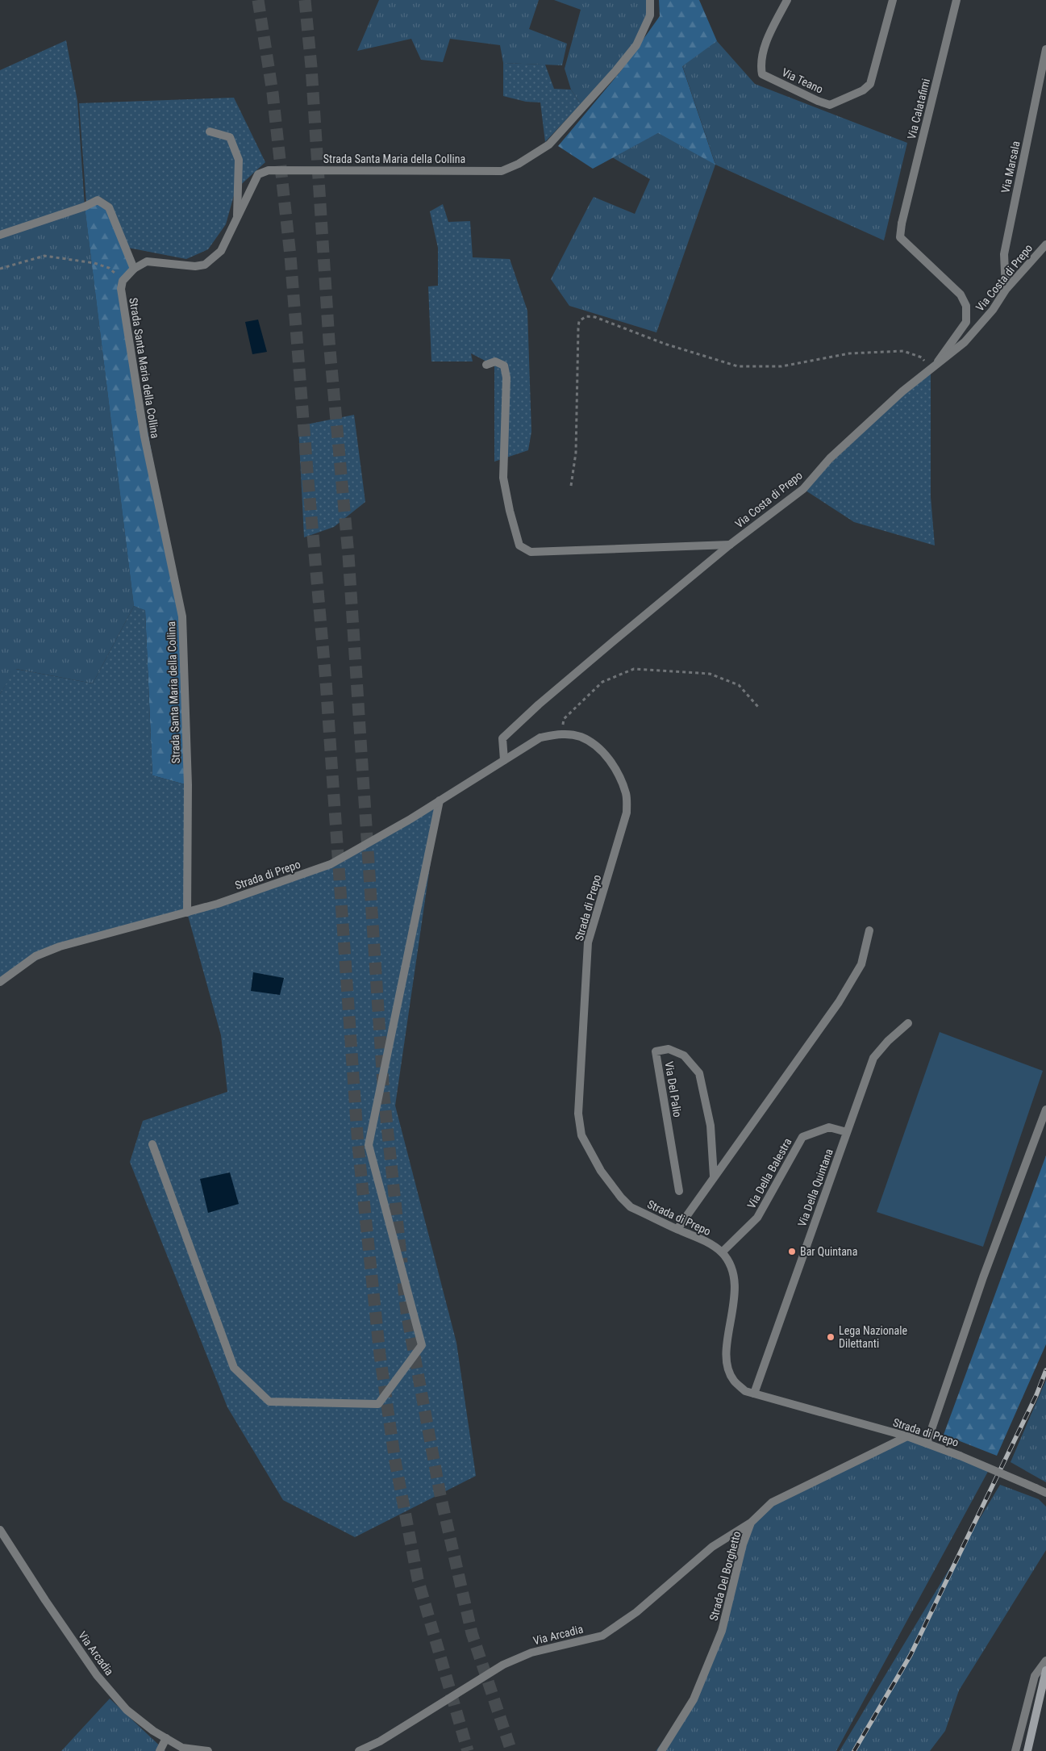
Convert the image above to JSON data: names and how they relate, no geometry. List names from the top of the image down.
{
  "streets": {
    "street": [
      "Via Teano",
      "Via Calatafimi",
      "Strada Santa Maria della Collina",
      "Via Marsala",
      "Via Costa di Prepo",
      "Strada di Prepo",
      "Via Del Palio",
      "Via Della Balestra",
      "Via Della Quintana",
      "Strada Del Borghetto",
      "Via Arcadia"
    ]
  },
  "crossings": [
    ["Via Calatafimi", "Via Costa di Prepo"],
    ["Strada Santa Maria della Collina", "Strada di Prepo"],
    ["Via Marsala", "Via Costa di Prepo"],
    ["Via Costa di Prepo", "Strada di Prepo"],
    ["Strada di Prepo", "Via Della Balestra"],
    ["Strada di Prepo", "Via Della Quintana"],
    ["Strada di Prepo", "Strada Del Borghetto"],
    ["Via Della Balestra", "Via Della Quintana"],
    ["Strada Del Borghetto", "Via Arcadia"]
  ],
  "places": ["Bar Quintana", "Lega Nazionale Dilettanti"]
}
